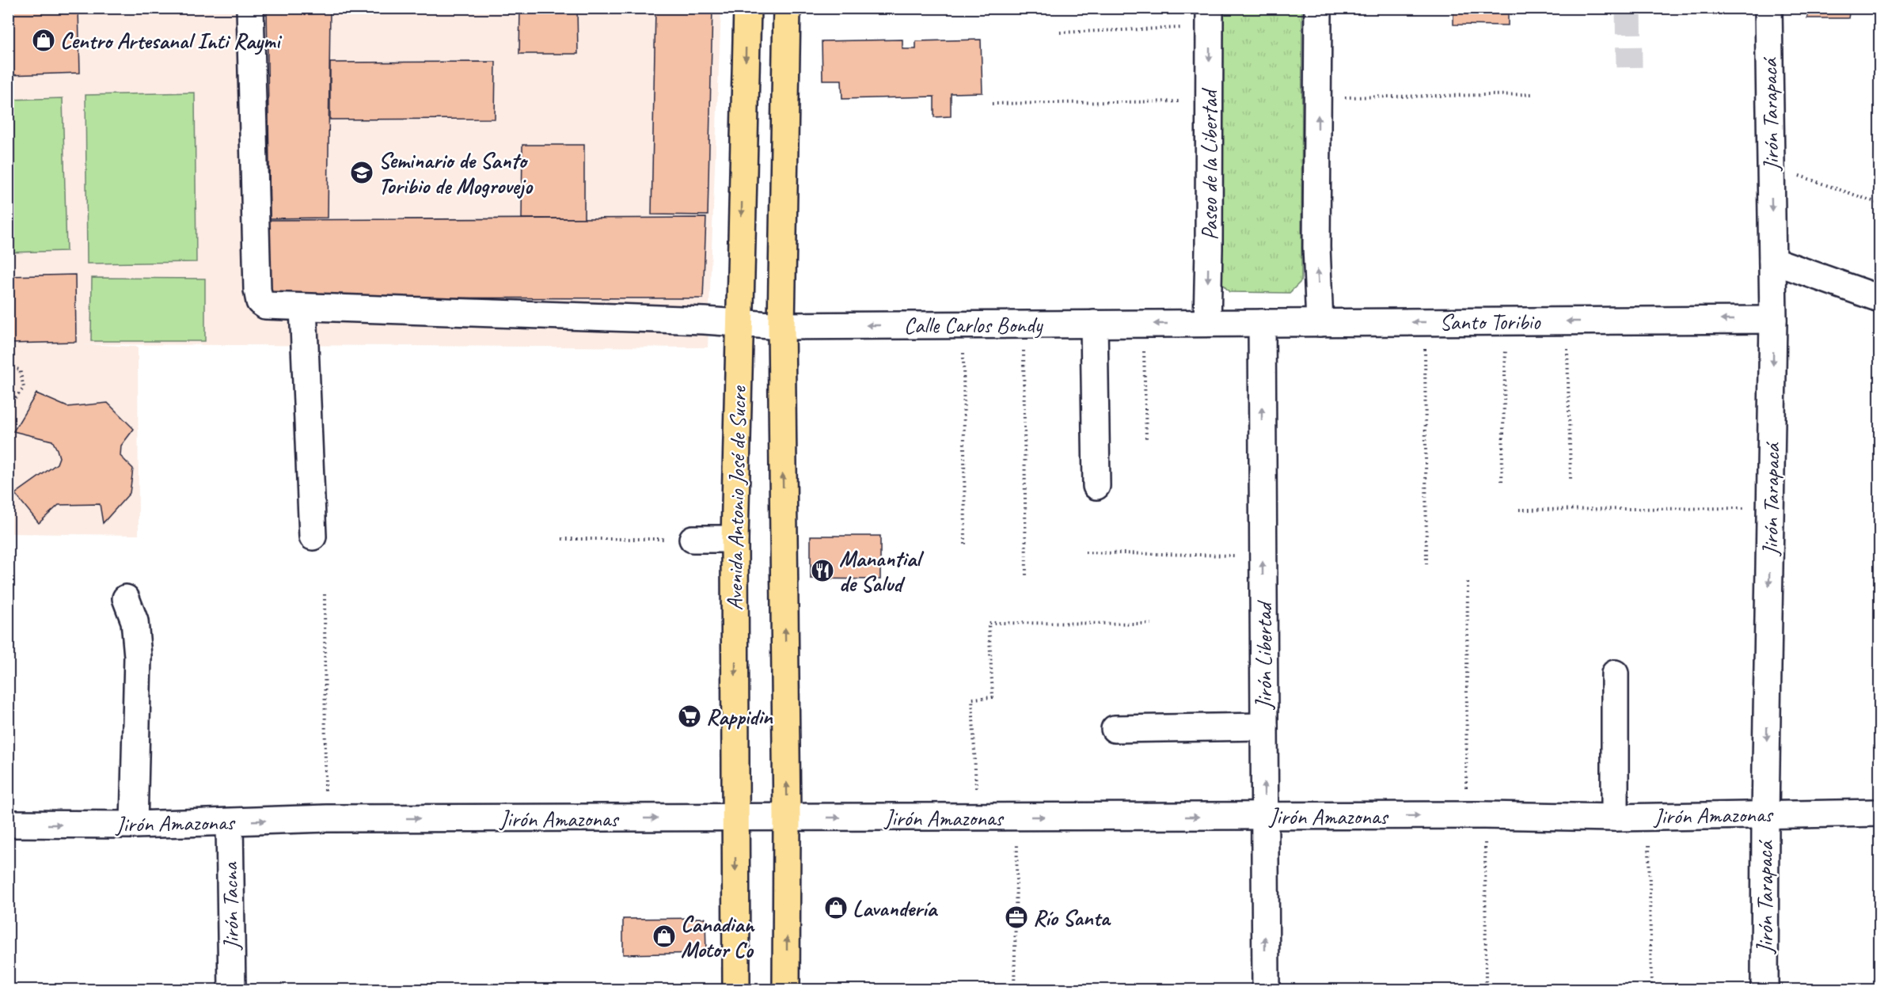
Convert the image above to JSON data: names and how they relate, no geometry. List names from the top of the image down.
{
  "streets": {
    "main road": ["Avenida Antonio José de Sucre"],
    "street": [
      "Jirón Tarapacá",
      "Paseo de la Libertad",
      "Santo Toribio",
      "Calle Carlos Bondy",
      "Jirón Libertad",
      "Jirón Amazonas",
      "Jirón Tacna"
    ]
  },
  "crossings": [
    ["Jirón Tarapacá", "Santo Toribio"],
    ["Jirón Tarapacá", "Jirón Amazonas"],
    ["Paseo de la Libertad", "Santo Toribio"],
    ["Paseo de la Libertad", "Calle Carlos Bondy"],
    ["Santo Toribio", "Calle Carlos Bondy"],
    ["Santo Toribio", "Jirón Libertad"],
    ["Calle Carlos Bondy", "Avenida Antonio José de Sucre"],
    ["Avenida Antonio José de Sucre", "Jirón Amazonas"],
    ["Jirón Libertad", "Jirón Amazonas"],
    ["Jirón Amazonas", "Jirón Tacna"]
  ],
  "one_way": [
    "Jirón Tarapacá",
    "Santo Toribio",
    "Jirón Libertad",
    "Jirón Amazonas"
  ],
  "places": {
    "shop": ["Centro Artesanal Inti Raymi", "Lavandería", "Canadian Motor Co"],
    "school or university": ["Seminario de Santo Toribio de Mogrovejo"],
    "restaurant": ["Manantial de Salud"],
    "supermarket": ["Rappidin"],
    "office": ["Río Santa"]
  }
}
